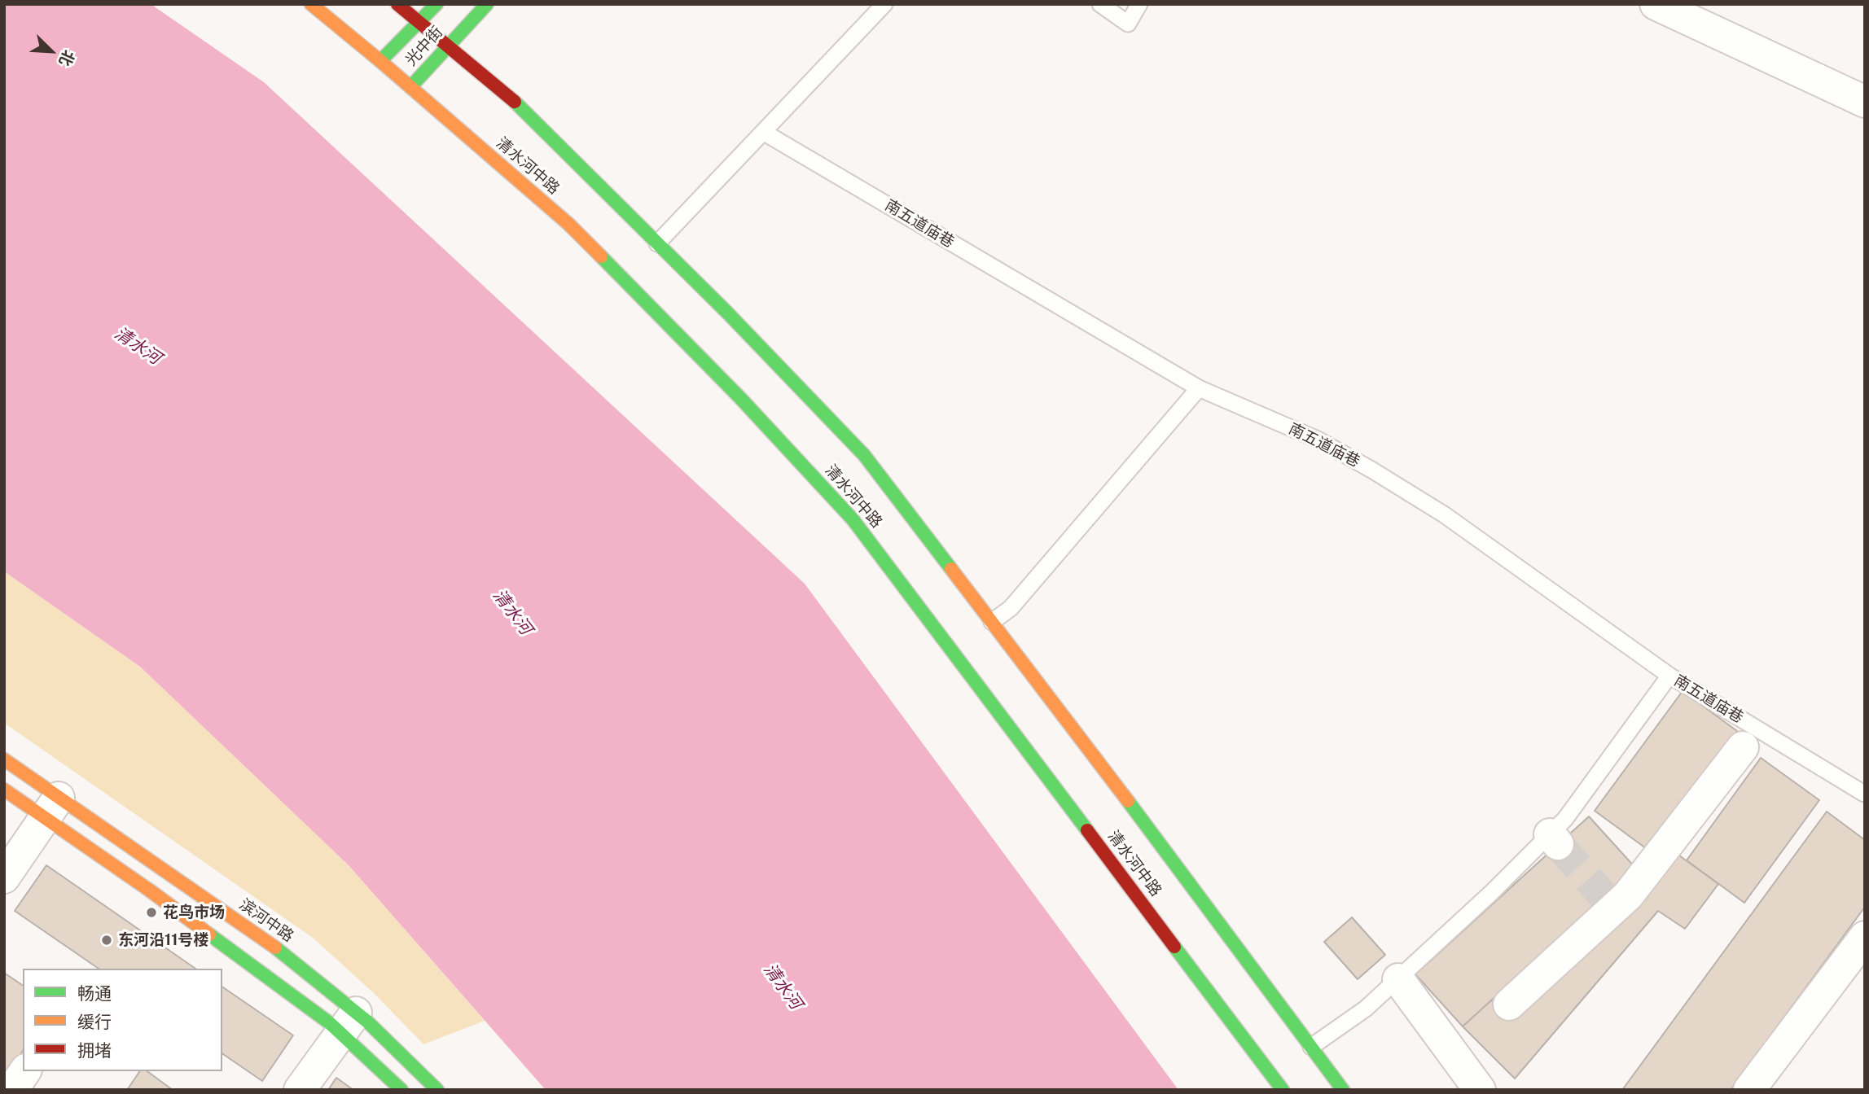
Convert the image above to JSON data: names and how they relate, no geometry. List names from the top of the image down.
{
  "streets": {
    "main road": ["光中街", "清水河中路", "滨河中路"],
    "lane": ["南五道庙巷"]
  },
  "crossings": [
    ["光中街", "清水河中路"]
  ],
  "water": ["清水河"],
  "places": ["花鸟市场", "东河沿11号楼"],
  "legend": ["畅通", "缓行", "拥堵"],
  "north": "bottom right"
}
